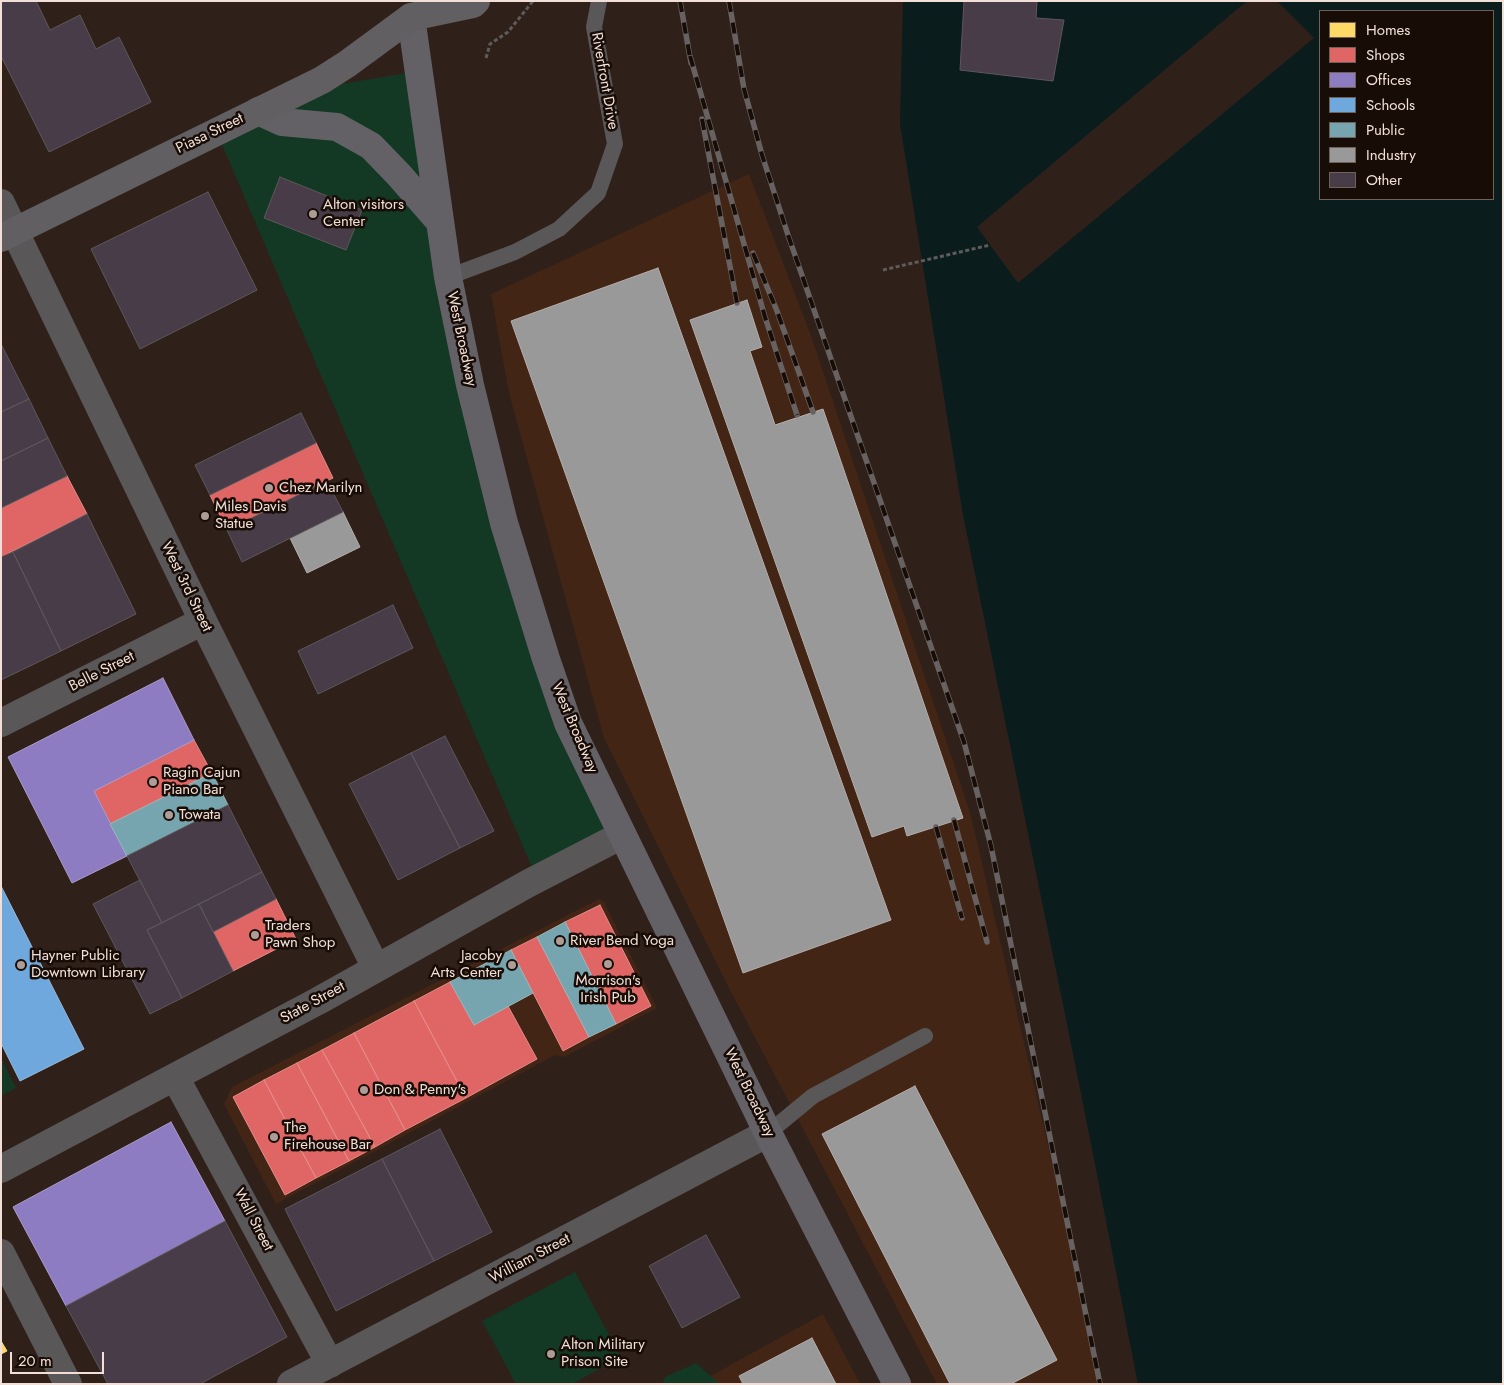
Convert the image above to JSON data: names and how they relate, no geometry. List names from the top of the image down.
{
  "streets": {
    "highway": ["Piasa Street"],
    "main road": ["West Broadway"],
    "street": [
      "West 3rd Street",
      "Belle Street",
      "State Street",
      "Wall Street",
      "William Street"
    ],
    "lane": ["Riverfront Drive"]
  },
  "crossings": [
    ["Riverfront Drive", "West Broadway"],
    ["Piasa Street", "West Broadway"],
    ["Piasa Street", "West 3rd Street"],
    ["West Broadway", "State Street"],
    ["West Broadway", "William Street"],
    ["West 3rd Street", "Belle Street"],
    ["West 3rd Street", "State Street"],
    ["State Street", "Wall Street"],
    ["Wall Street", "William Street"]
  ],
  "places": [
    "Alton visitors Center",
    "Chez Marilyn",
    "Miles Davis Statue",
    "Ragin Cajun Piano Bar",
    "Towata",
    "Traders Pawn Shop",
    "River Bend Yoga",
    "Morrison's Irish Pub",
    "Hayner Public Downtown Library",
    "Jacoby Arts Center",
    "Don & Penny's",
    "The Firehouse Bar",
    "Alton Military Prison Site"
  ],
  "legend": [
    "Homes",
    "Shops",
    "Offices",
    "Schools",
    "Public",
    "Industry",
    "Other"
  ],
  "scale_bar": "20 m"
}
